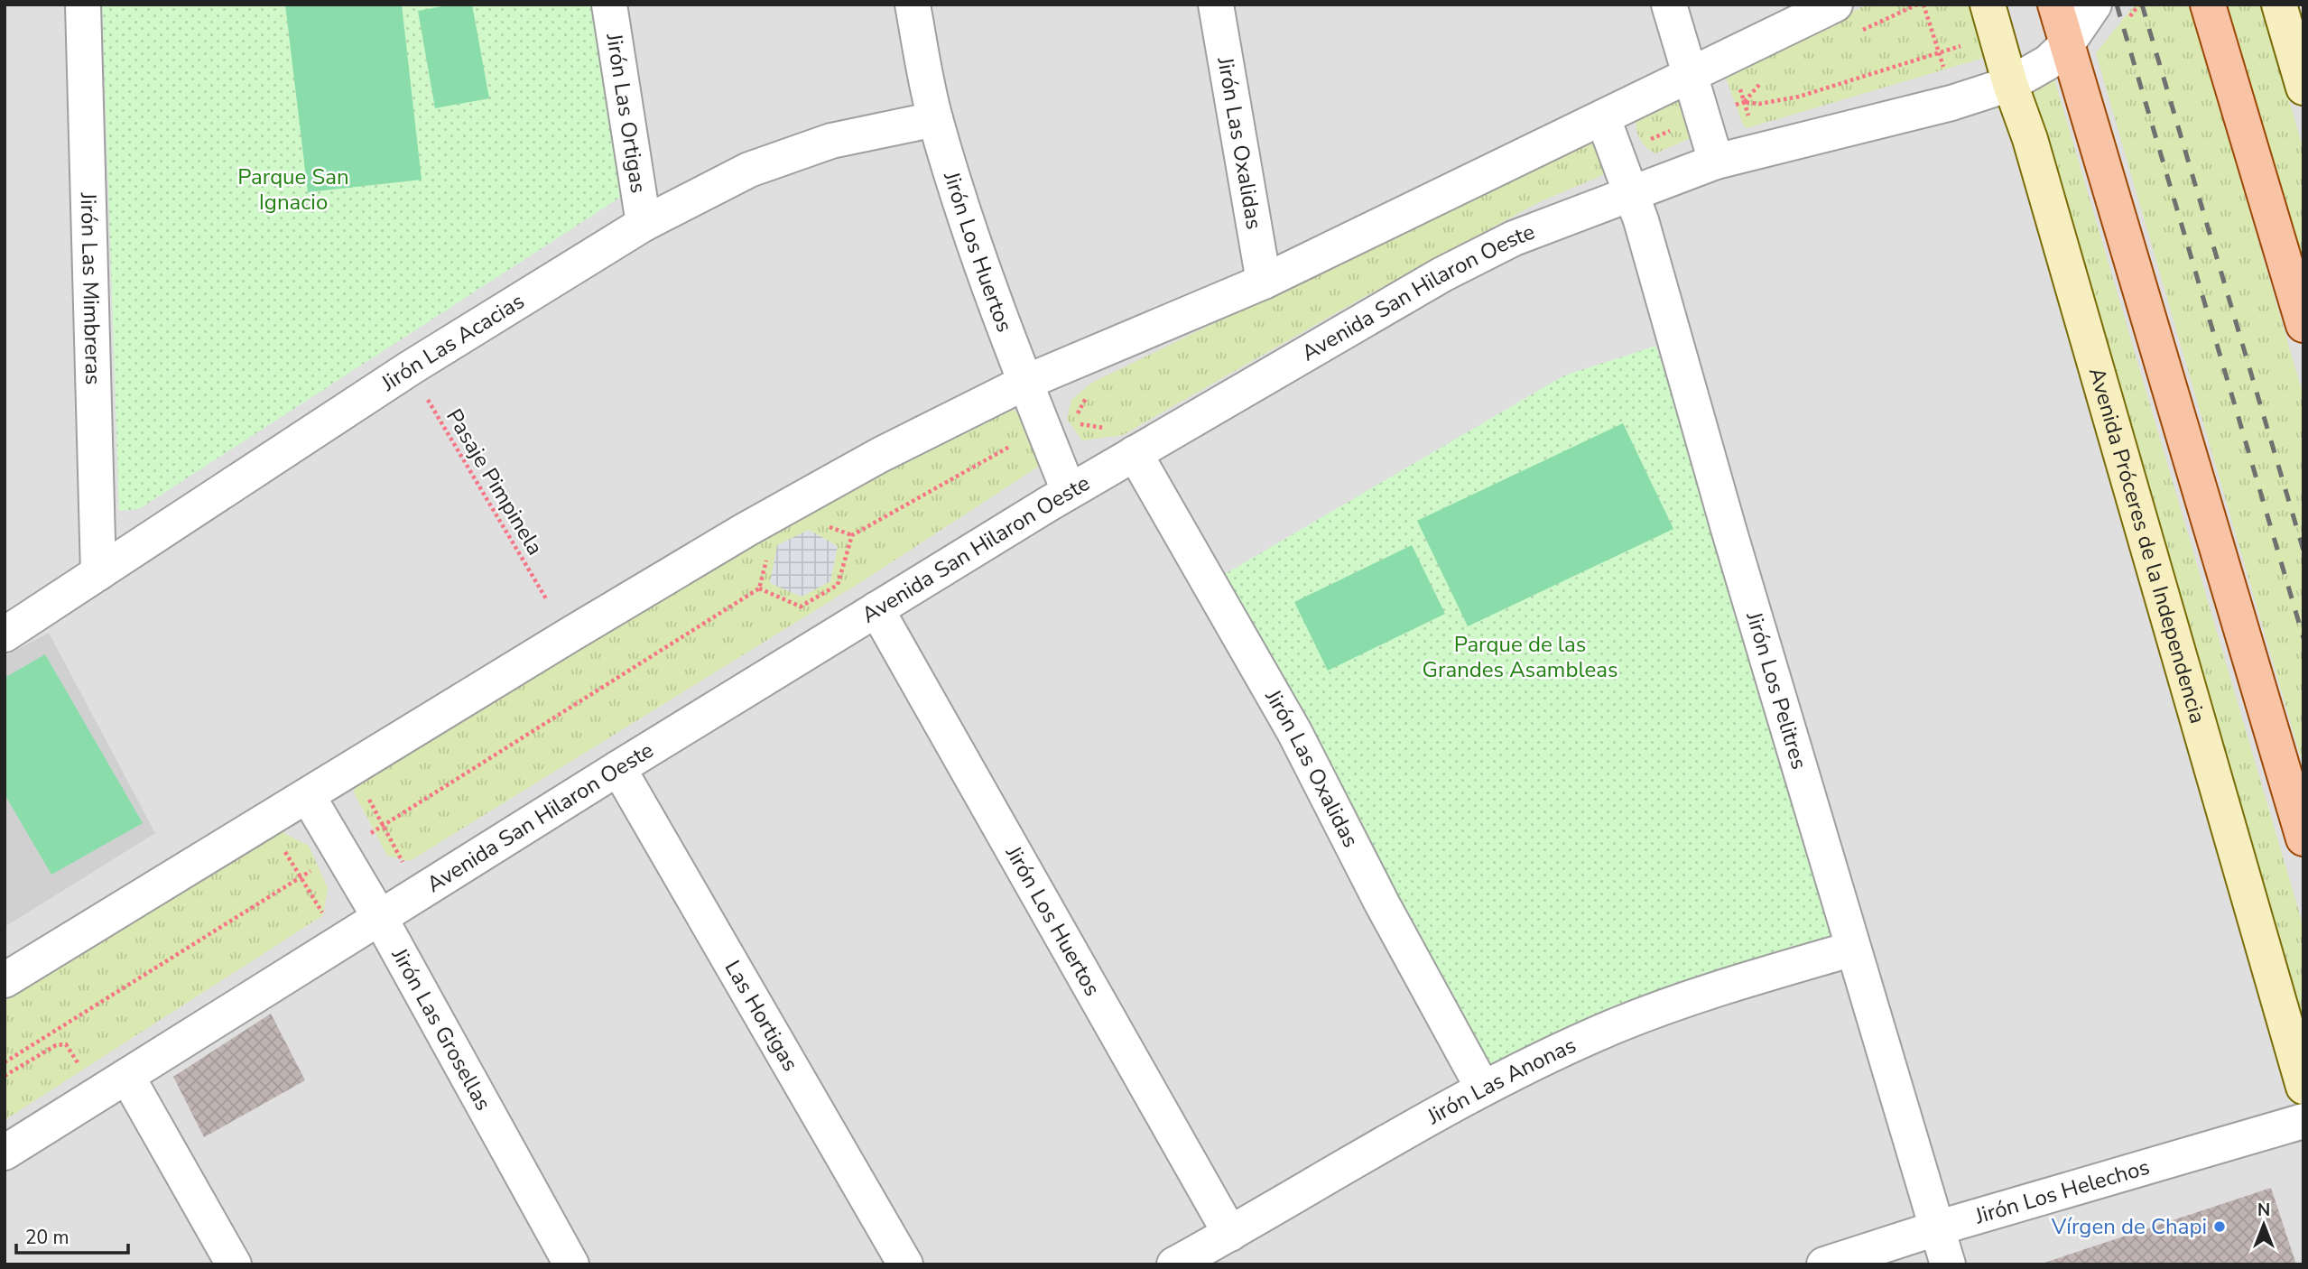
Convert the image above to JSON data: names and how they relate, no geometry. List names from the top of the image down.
{
  "streets": {
    "main road": ["Avenida Próceres de la Independencia"],
    "street": [
      "Jirón Las Ortigas",
      "Jirón Las Oxalidas",
      "Jirón Los Huertos",
      "Jirón Las Mimbreras",
      "Avenida San Hilaron Oeste",
      "Jirón Las Acacias",
      "Jirón Los Pelitres",
      "Las Hortigas",
      "Jirón Las Grosellas",
      "Jirón Las Anonas",
      "Jirón Los Helechos"
    ],
    "path": ["Pasaje Pimpinela"]
  },
  "crossings": [
    ["Jirón Las Ortigas", "Jirón Las Acacias"],
    ["Jirón Las Oxalidas", "Avenida San Hilaron Oeste"],
    ["Jirón Las Oxalidas", "Jirón Las Anonas"],
    ["Jirón Los Huertos", "Avenida San Hilaron Oeste"],
    ["Jirón Los Huertos", "Jirón Las Acacias"],
    ["Jirón Los Huertos", "Jirón Las Anonas"],
    ["Jirón Las Mimbreras", "Jirón Las Acacias"],
    ["Avenida San Hilaron Oeste", "Avenida Próceres de la Independencia"],
    ["Avenida San Hilaron Oeste", "Jirón Los Pelitres"],
    ["Avenida San Hilaron Oeste", "Las Hortigas"],
    ["Avenida San Hilaron Oeste", "Jirón Las Grosellas"],
    ["Jirón Los Pelitres", "Jirón Las Anonas"],
    ["Jirón Los Pelitres", "Jirón Los Helechos"]
  ],
  "parks": ["Parque San Ignacio", "Parque de las Grandes Asambleas"],
  "places": ["Vírgen de Chapi"],
  "scale_bar": "20 m",
  "north": "top"
}
